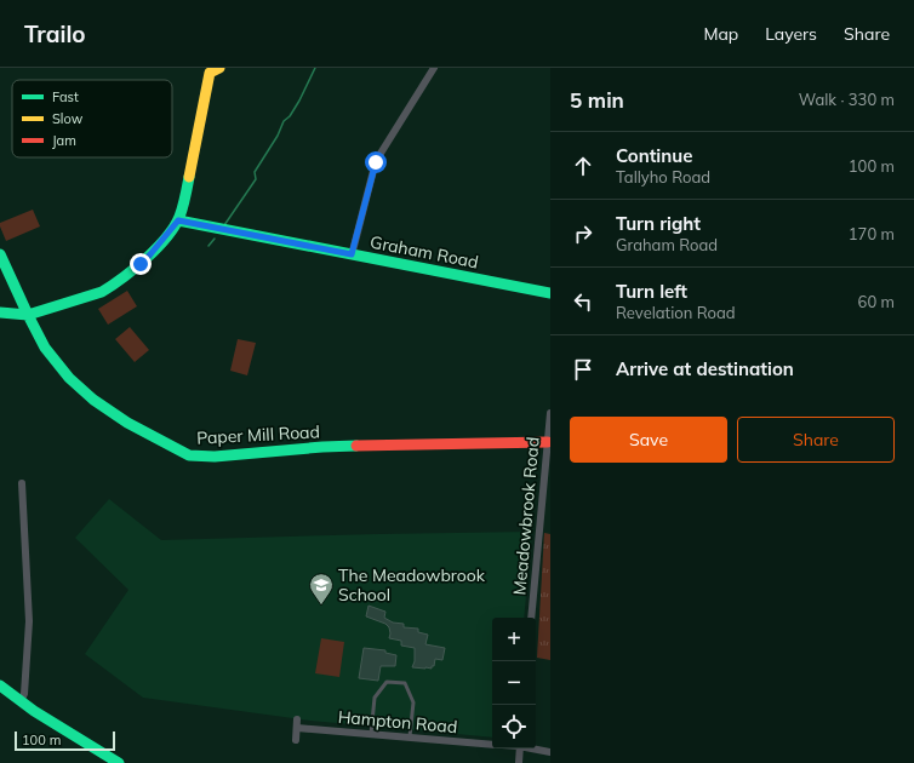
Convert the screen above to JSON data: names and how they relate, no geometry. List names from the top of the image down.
{
  "streets": {
    "street": [
      "Graham Road",
      "Paper Mill Road",
      "Meadowbrook Road",
      "Hampton Road"
    ]
  },
  "crossings": [
    ["Paper Mill Road", "Meadowbrook Road"]
  ],
  "places": {
    "school or university": ["The Meadowbrook School"]
  },
  "legend": ["Fast", "Slow", "Jam"],
  "scale_bar": "100 m",
  "page": {
    "header": "Trailo",
    "nav": ["Map", "Layers", "Share"],
    "heading": ["5 min", "Walk · 330 m"],
    "list": [
      ["Continue", "Tallyho Road", "100 m"],
      ["Turn right", "Graham Road", "170 m"],
      ["Turn left", "Revelation Road", "60 m"],
      "Arrive at destination"
    ],
    "buttons": ["Save", "Share"],
    "map_buttons": ["+", "−"],
    "scale": "100 m"
  }
}
